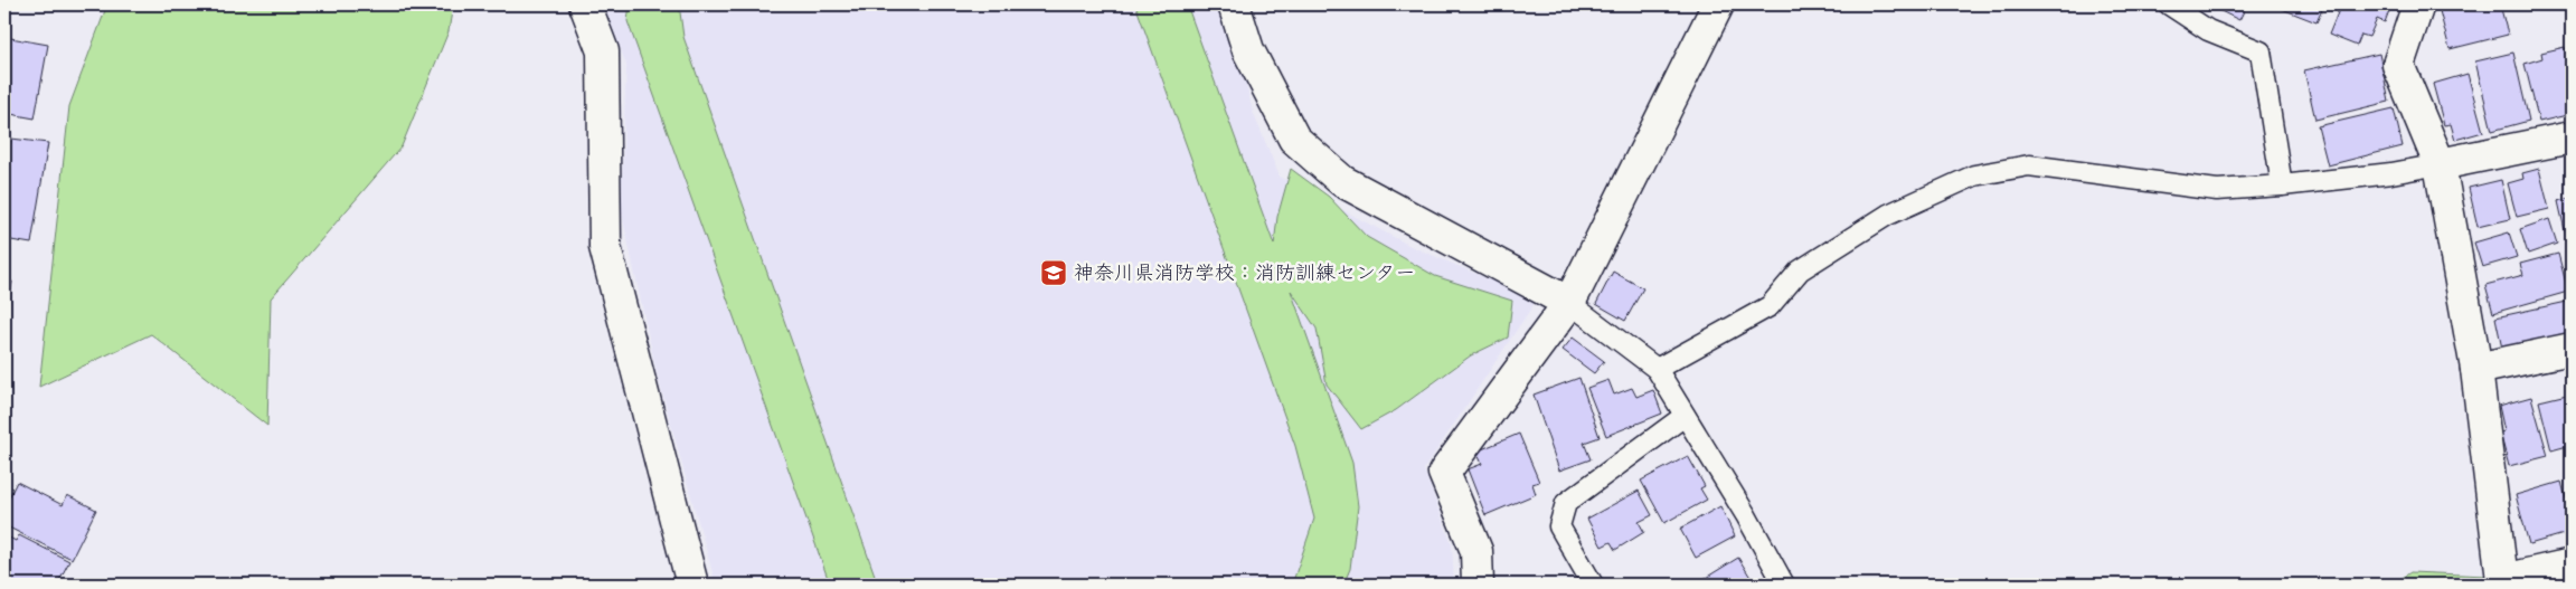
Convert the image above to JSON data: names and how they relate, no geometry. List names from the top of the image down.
{
  "places": {
    "school or university": ["神奈川県消防学校：消防訓練センター"]
  }
}
